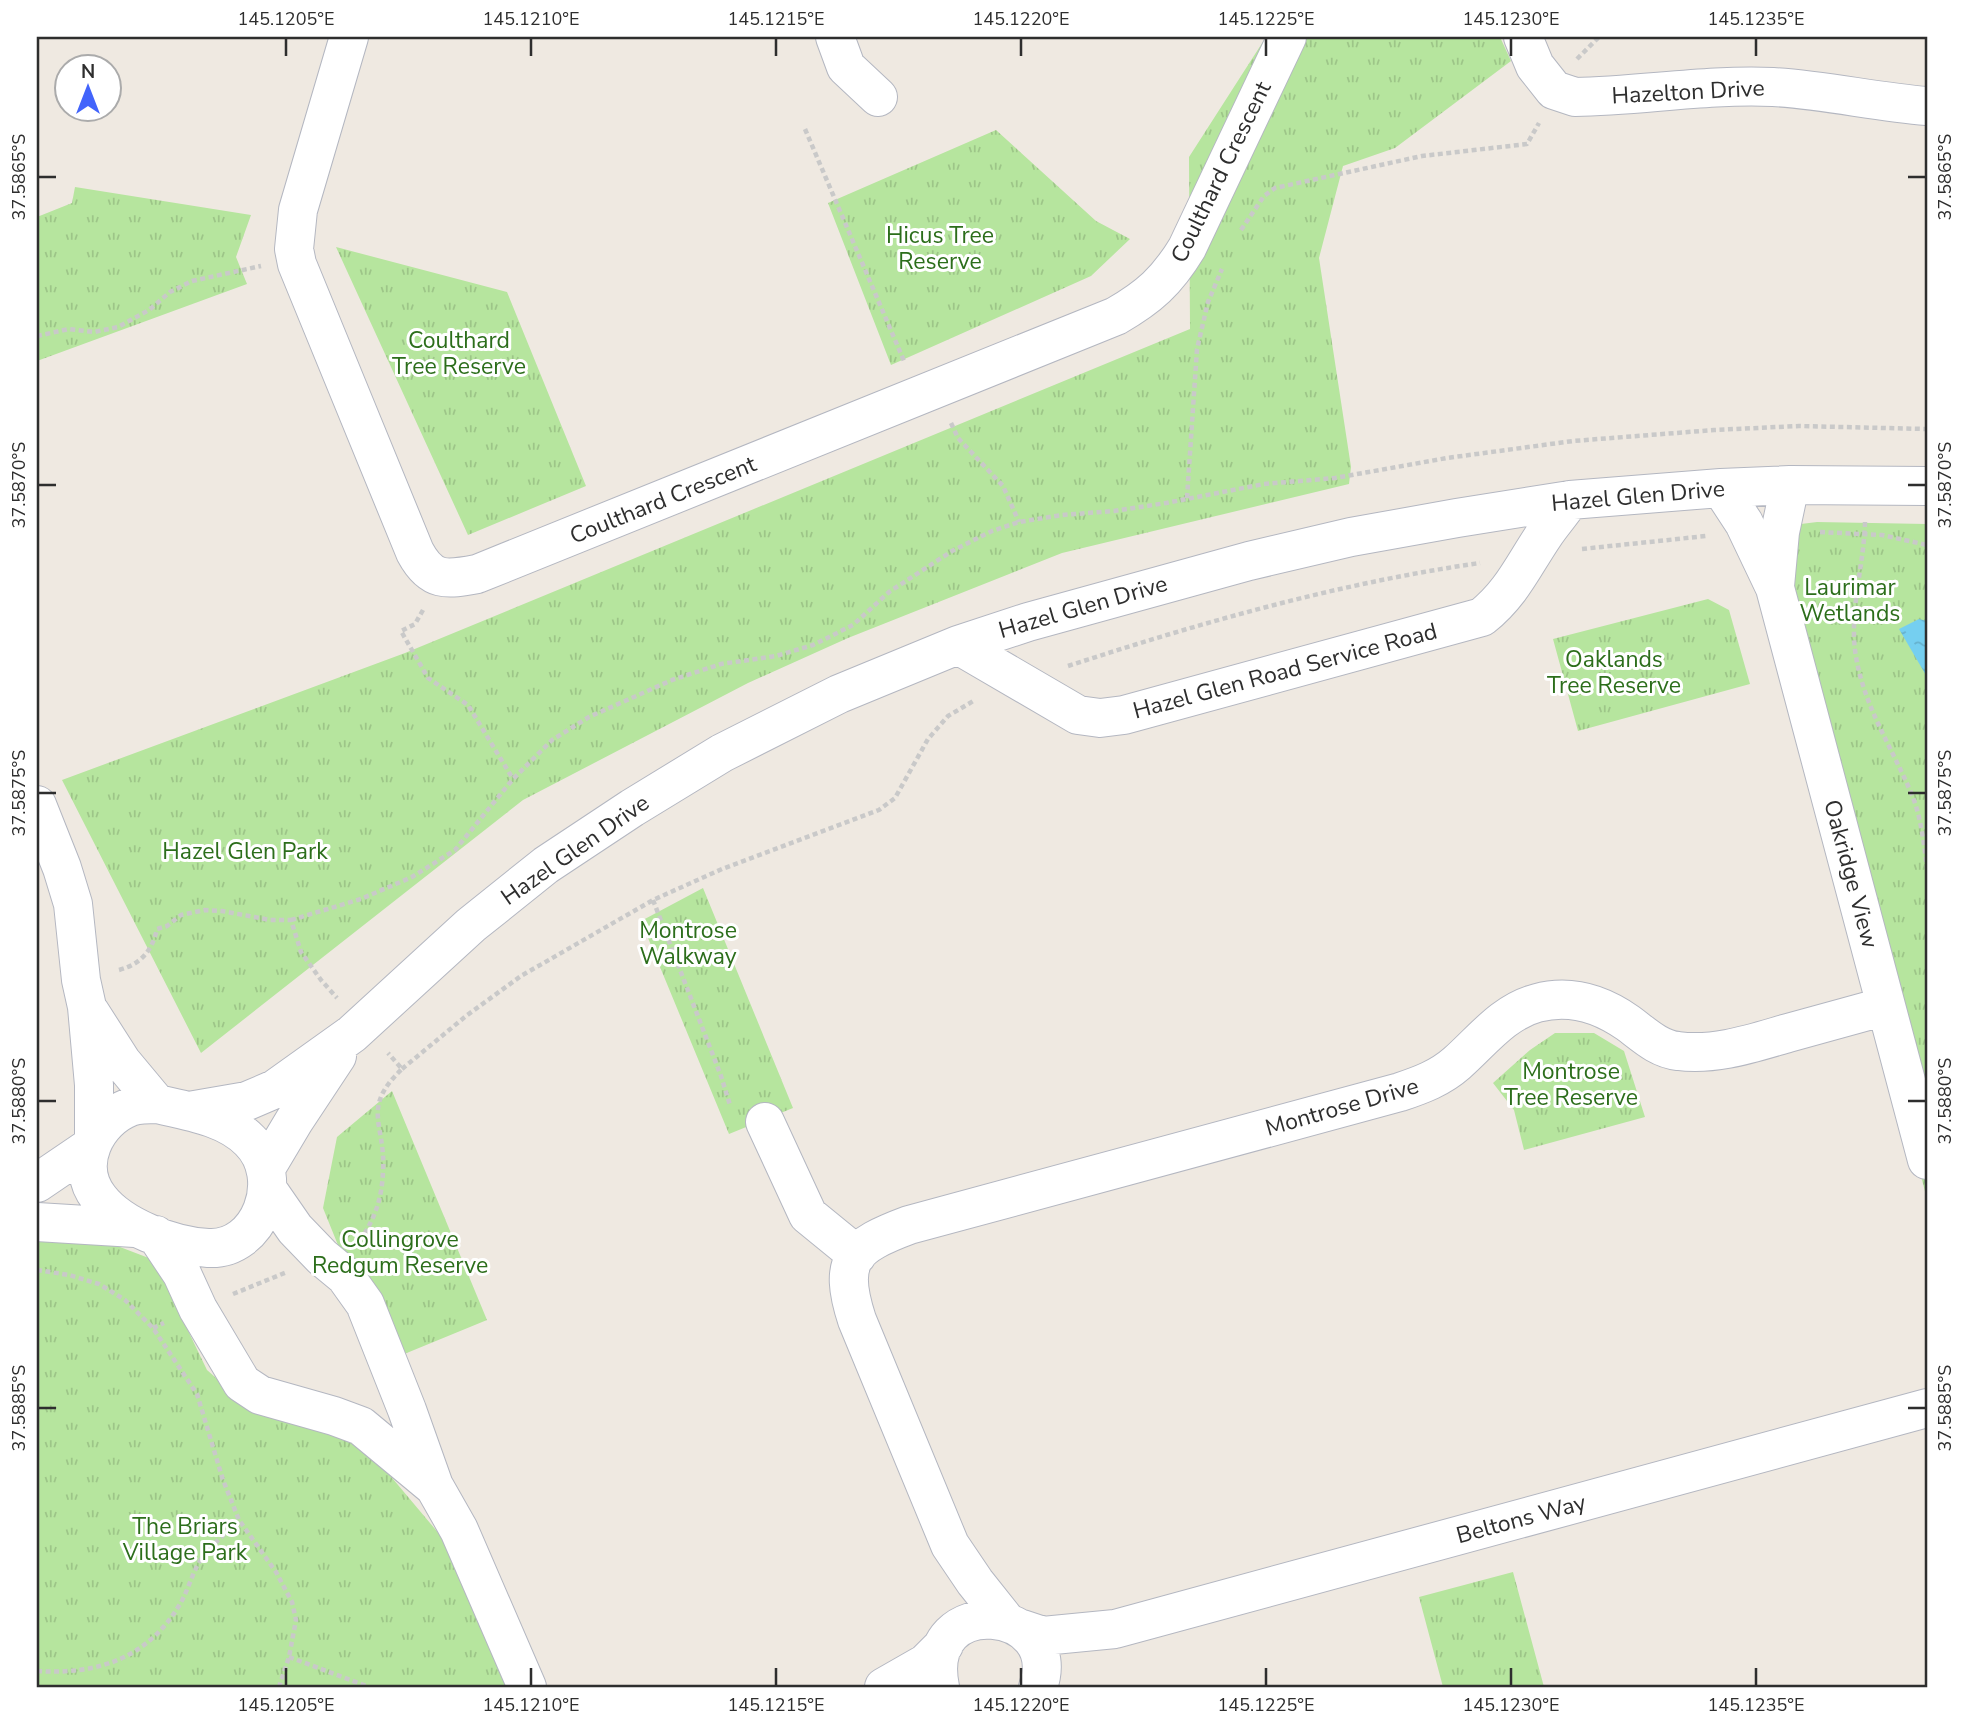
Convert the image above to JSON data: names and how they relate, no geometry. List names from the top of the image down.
{
  "streets": {
    "street": [
      "Hazelton Drive",
      "Coulthard Crescent",
      "Hazel Glen Drive",
      "Hazel Glen Road Service Road",
      "Oakridge View",
      "Montrose Drive",
      "Beltons Way"
    ]
  },
  "crossings": [
    ["Hazel Glen Drive", "Hazel Glen Road Service Road"],
    ["Oakridge View", "Montrose Drive"]
  ],
  "parks": [
    "Hicus Tree Reserve",
    "Coulthard Tree Reserve",
    "Laurimar Wetlands",
    "Oaklands Tree Reserve",
    "Hazel Glen Park",
    "Montrose Walkway",
    "Montrose Tree Reserve",
    "Collingrove Redgum Reserve",
    "The Briars Village Park"
  ],
  "north": "top",
  "coordinates": [
    "145.1205°E",
    "145.1210°E",
    "145.1215°E",
    "145.1220°E",
    "145.1225°E",
    "145.1230°E",
    "145.1235°E",
    "37.5865°S",
    "37.5870°S",
    "37.5875°S",
    "37.5880°S",
    "37.5885°S"
  ]
}
